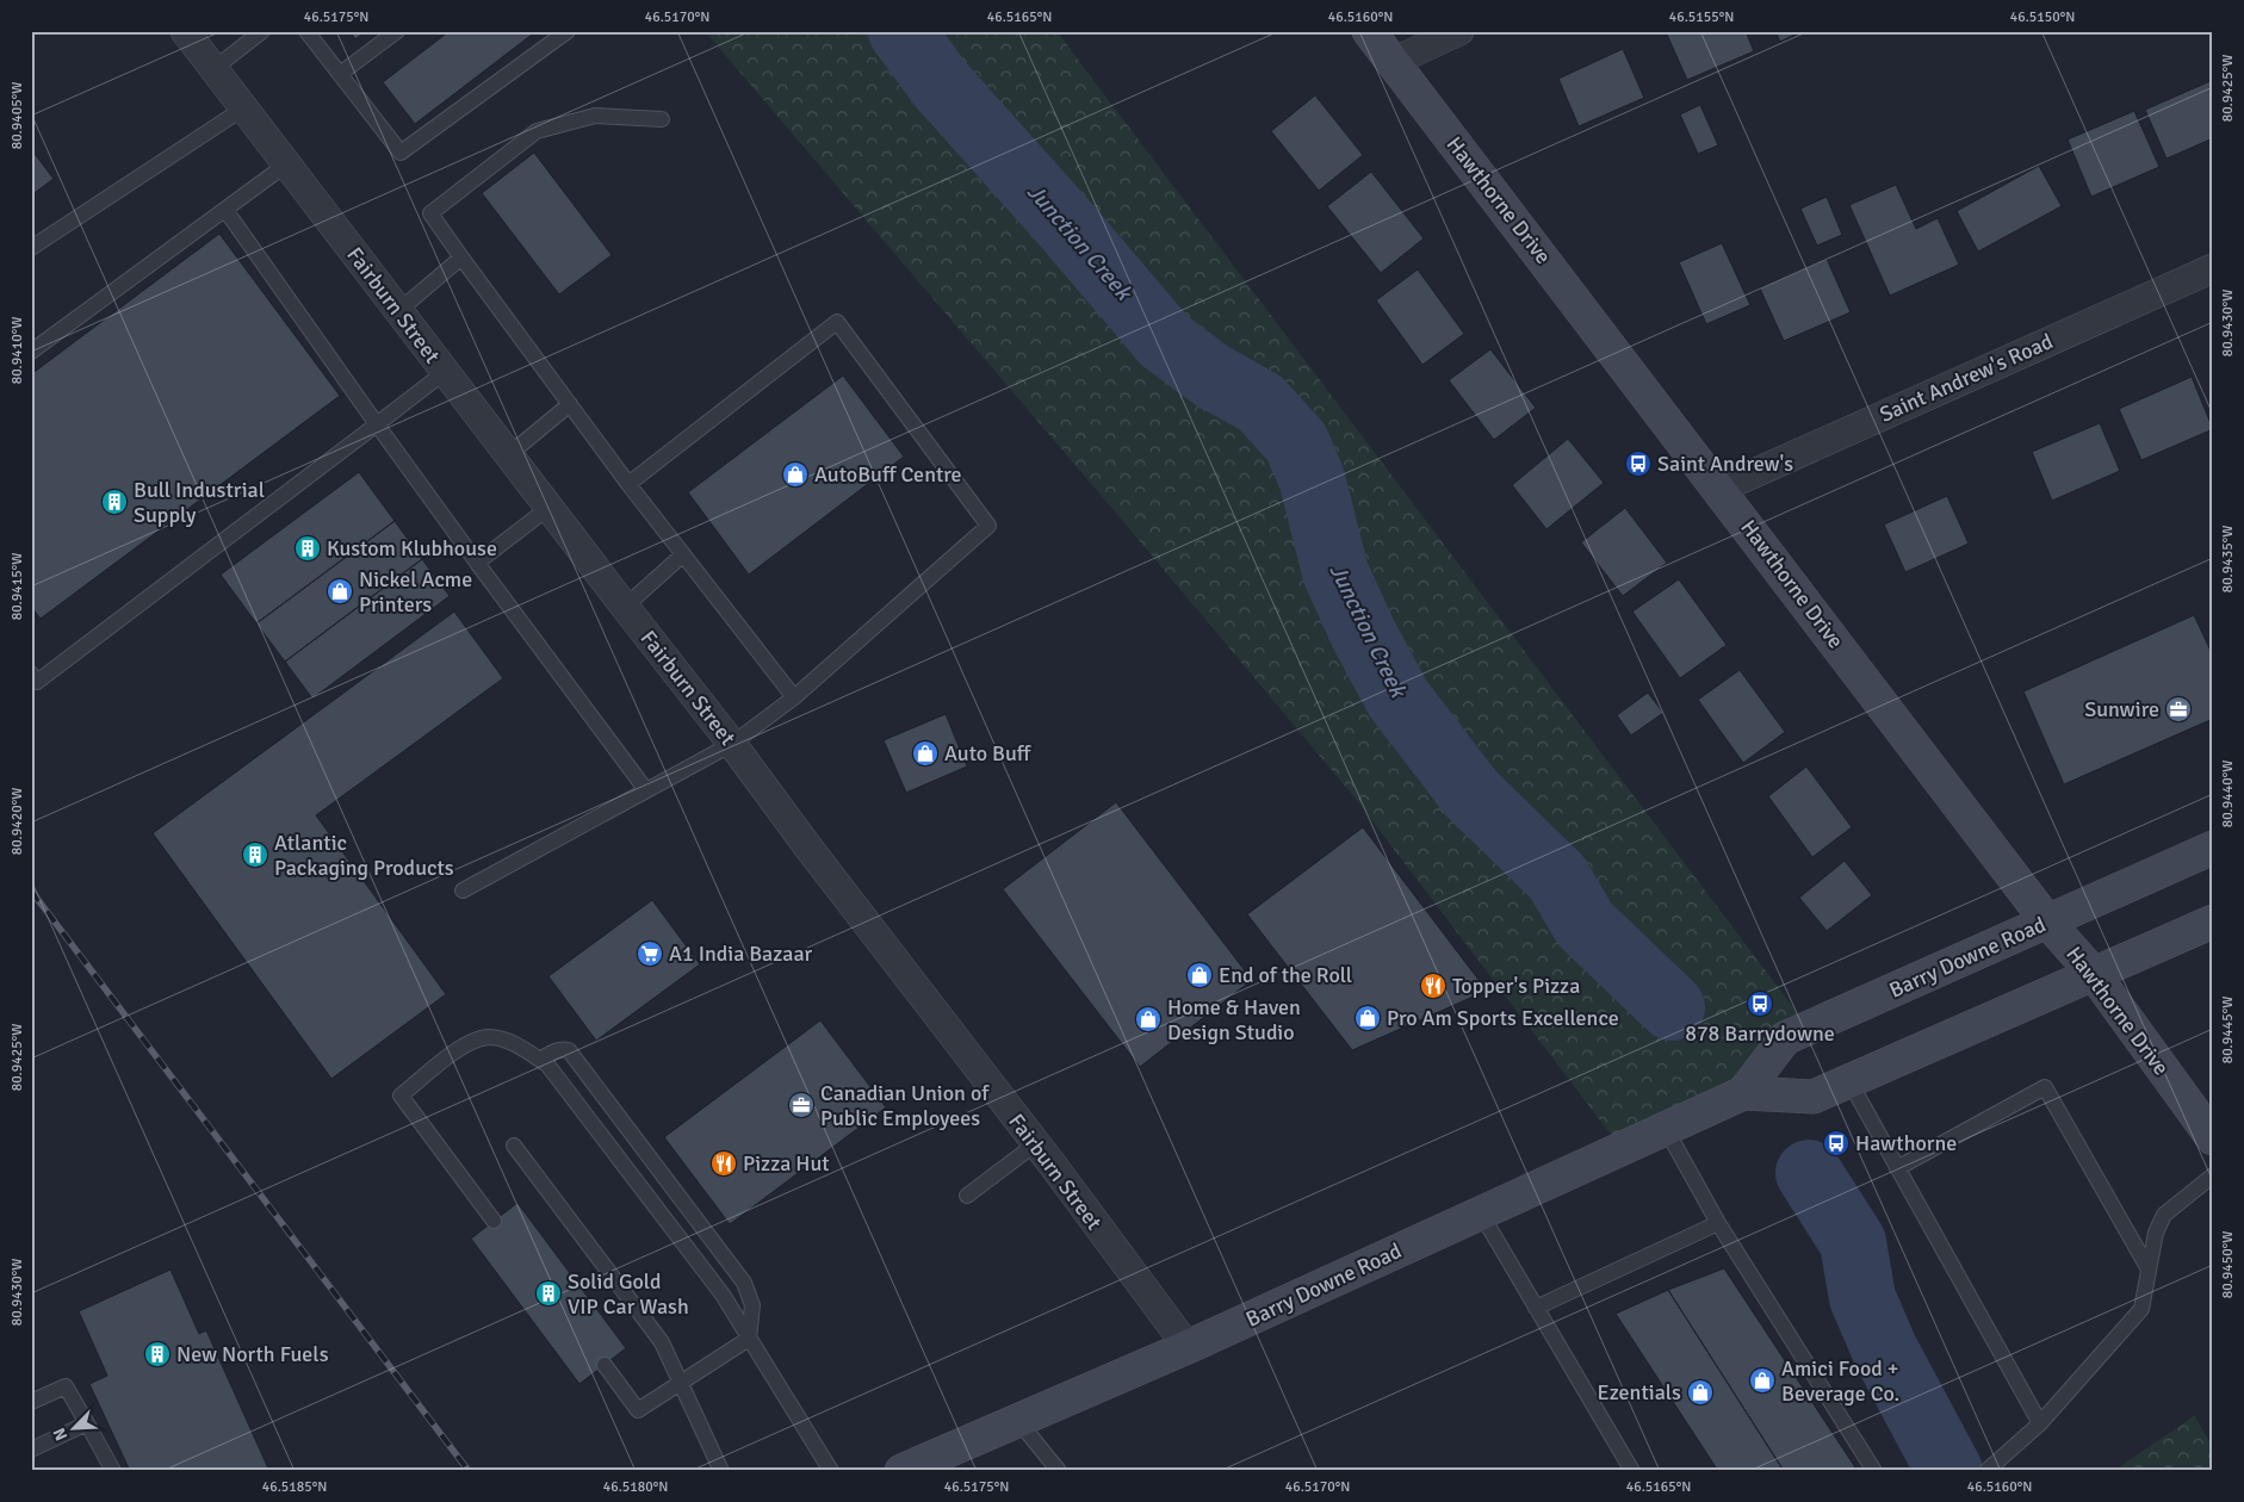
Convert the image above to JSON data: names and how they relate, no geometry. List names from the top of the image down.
{
  "streets": {
    "main road": ["Hawthorne Drive", "Barry Downe Road"],
    "street": ["Fairburn Street", "Saint Andrew's Road"]
  },
  "crossings": [
    ["Hawthorne Drive", "Saint Andrew's Road"],
    ["Hawthorne Drive", "Barry Downe Road"],
    ["Fairburn Street", "Barry Downe Road"]
  ],
  "water": ["Junction Creek"],
  "places": {
    "bus stop": ["Saint Andrew's", "878 Barrydowne", "Hawthorne"],
    "shop": [
      "AutoBuff Centre",
      "Nickel Acme Printers",
      "Auto Buff",
      "End of the Roll",
      "Pro Am Sports Excellence",
      "Home & Haven Design Studio",
      "Amici Food + Beverage Co.",
      "Ezentials"
    ],
    "building": [
      "Bull Industrial Supply",
      "Kustom Klubhouse",
      "Atlantic Packaging Products",
      "Solid Gold VIP Car Wash",
      "New North Fuels"
    ],
    "office": ["Sunwire", "Canadian Union of Public Employees"],
    "supermarket": ["A1 India Bazaar"],
    "restaurant": ["Topper's Pizza", "Pizza Hut"]
  },
  "north": "bottom left",
  "coordinates": [
    "46.5175°N",
    "46.5170°N",
    "46.5165°N",
    "46.5160°N",
    "46.5155°N",
    "46.5150°N",
    "80.9425°W",
    "80.9405°W",
    "80.9430°W",
    "80.9410°W",
    "80.9435°W",
    "80.9415°W",
    "80.9440°W",
    "80.9420°W",
    "80.9445°W",
    "80.9450°W",
    "46.5185°N",
    "46.5180°N"
  ]
}
